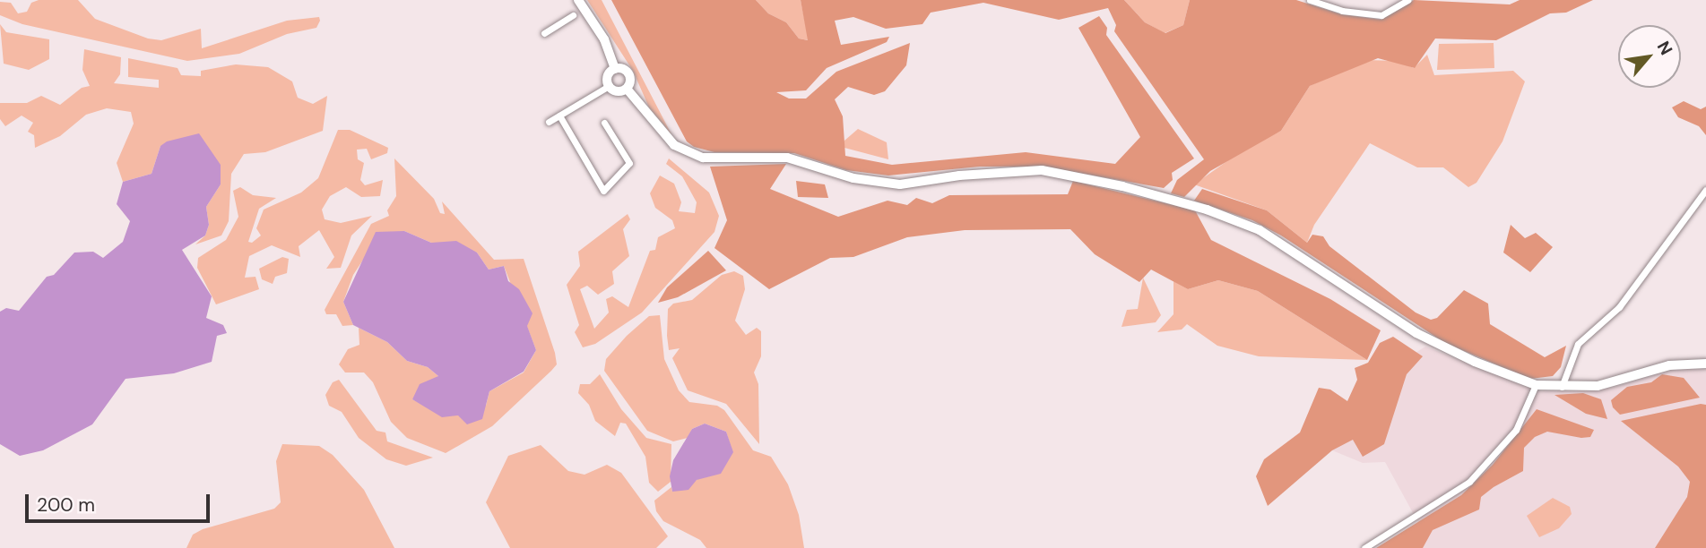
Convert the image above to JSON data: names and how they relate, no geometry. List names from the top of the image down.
{
  "scale_bar": "200 m",
  "north": "top right"
}
